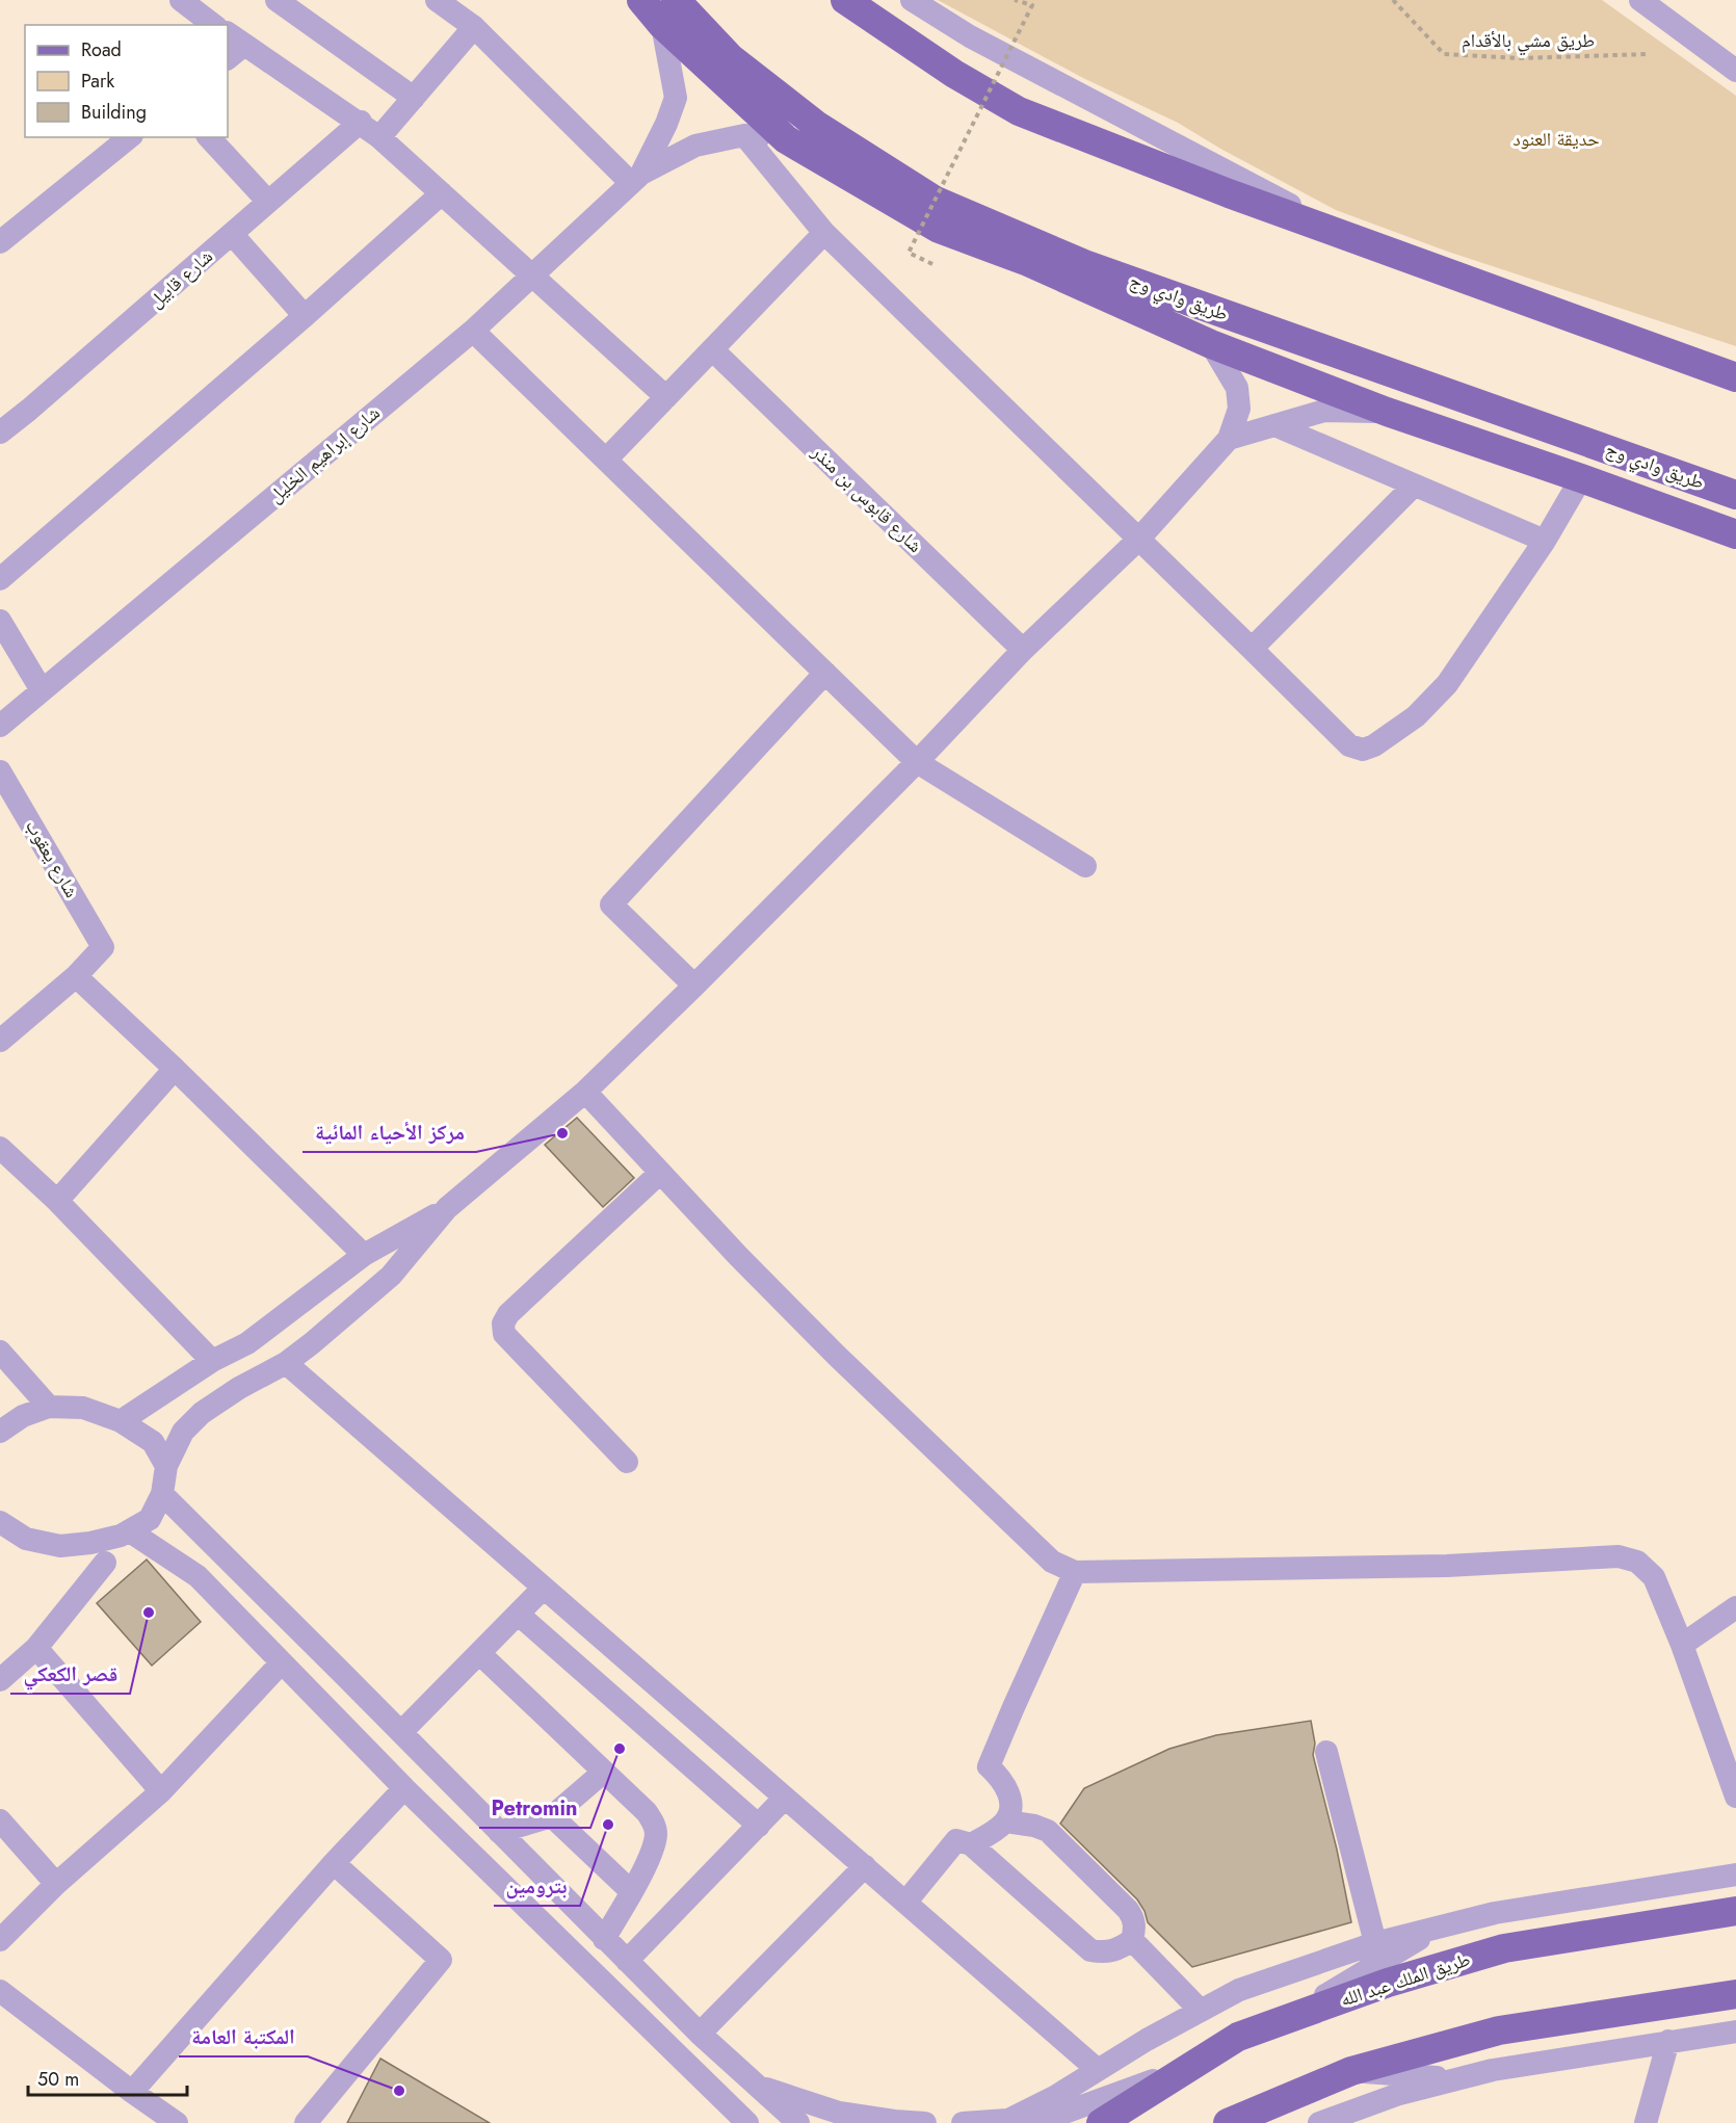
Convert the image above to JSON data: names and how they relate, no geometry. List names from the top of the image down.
{
  "streets": {
    "main road": ["طريق وادي وج", "طريق الملك عبد الله"],
    "street": [
      "شارع قابيل",
      "شارع إبراهيم الخليل",
      "شارع قابوس بن منذر",
      "شارع يعقوب"
    ],
    "path": ["طريق مشي بالأقدام"]
  },
  "parks": ["حديقة العنود"],
  "places": [
    "مركز الأحياء المائية",
    "قصر الكعكي",
    "Petromin",
    "بترومين",
    "المكتبة العامة"
  ],
  "legend": ["Road", "Park", "Building"],
  "scale_bar": "50 m"
}
